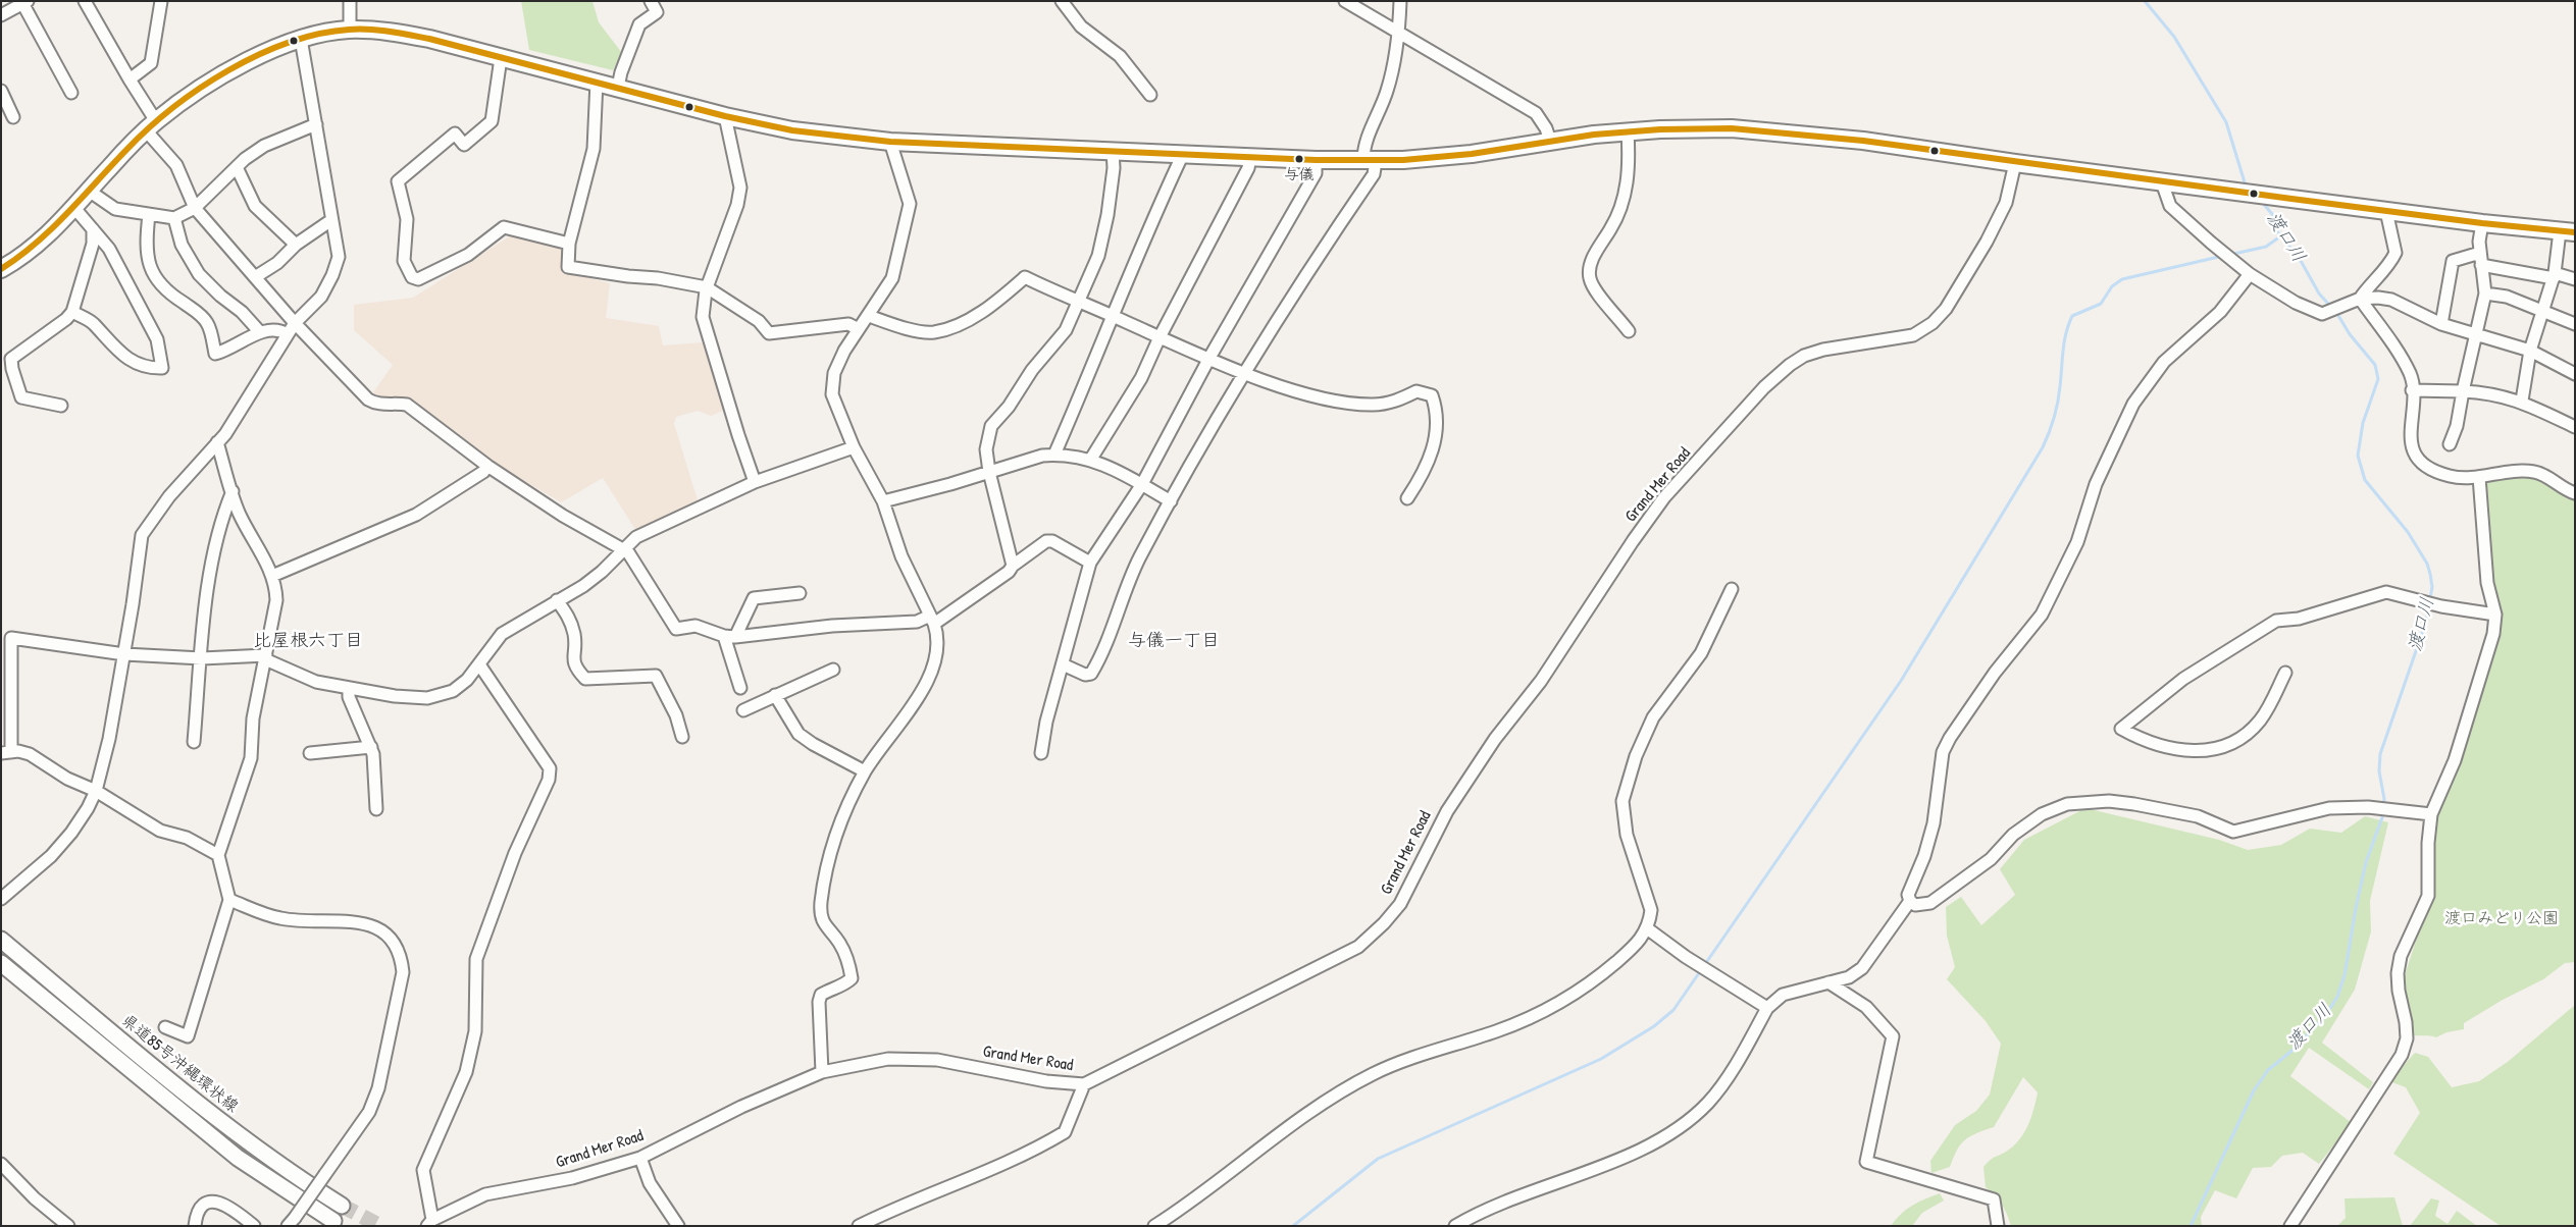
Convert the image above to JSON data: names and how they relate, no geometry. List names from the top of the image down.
{
  "streets": {
    "main road": ["県道85号沖縄環状線"],
    "street": ["Grand Mer Road"]
  },
  "districts": ["比屋根六丁目", "与儀一丁目"],
  "water": ["渡口川"],
  "parks": ["渡口みどり公園"],
  "places": ["与儀"]
}
